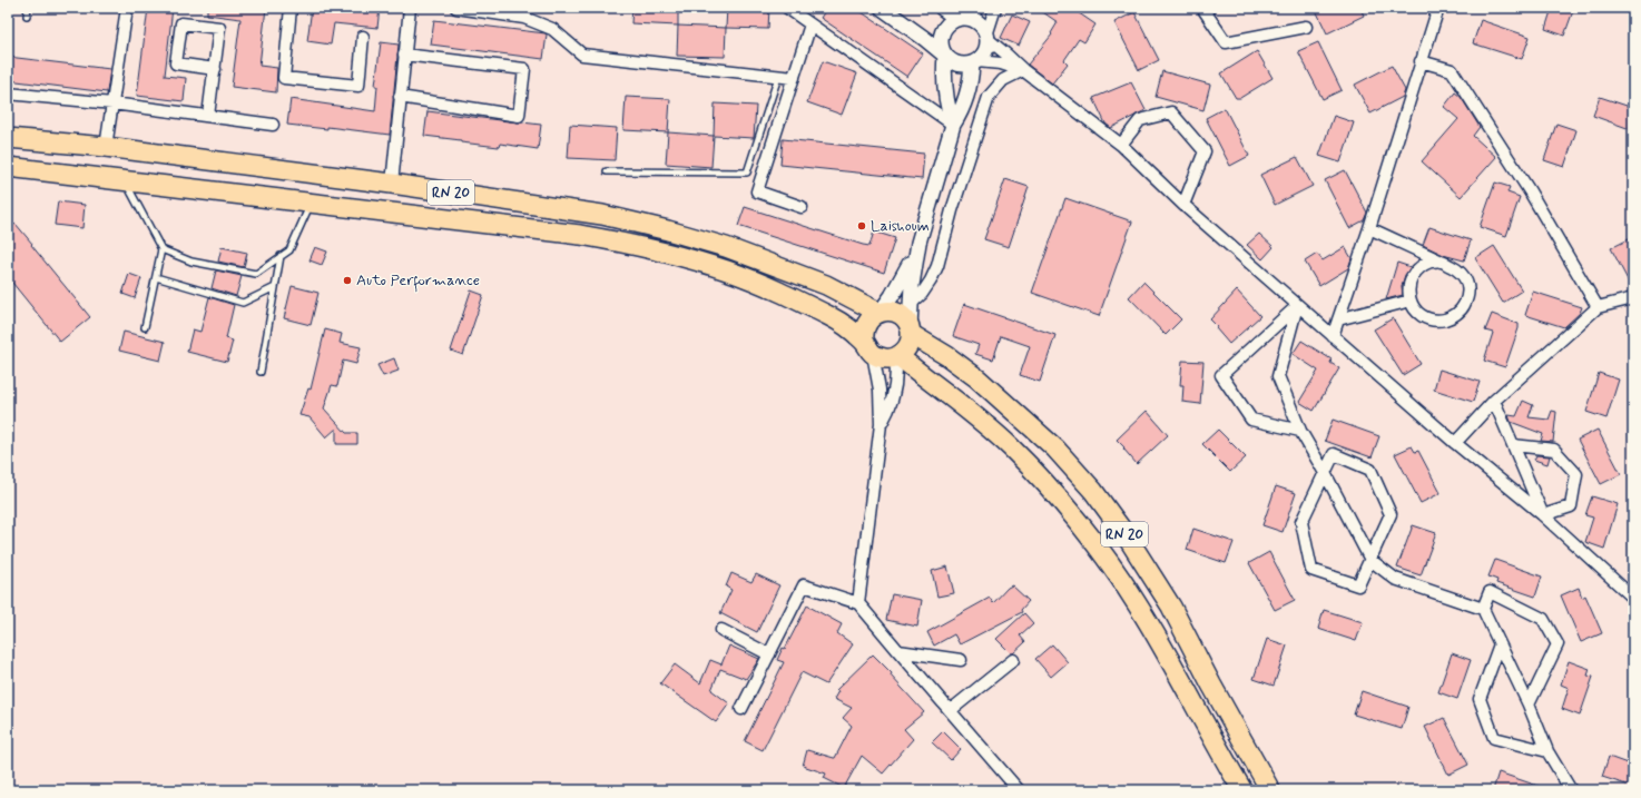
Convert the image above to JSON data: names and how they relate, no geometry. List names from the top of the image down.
{
  "streets": {
    "highway": ["RN 20"]
  },
  "places": ["Laishoum", "Auto Performance"]
}
